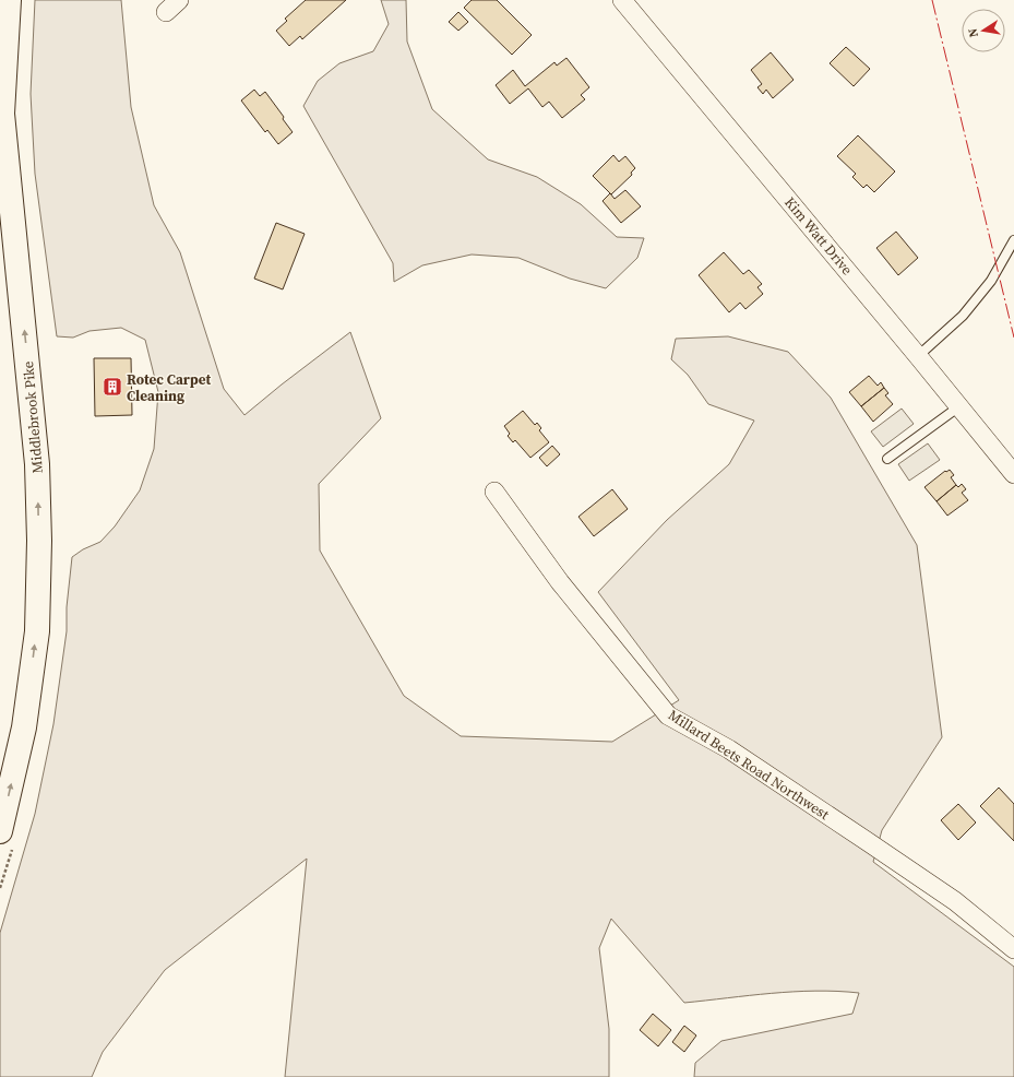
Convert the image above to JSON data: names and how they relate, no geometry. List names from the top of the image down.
{
  "streets": {
    "main road": ["Middlebrook Pike"],
    "street": ["Kim Watt Drive", "Millard Beets Road Northwest"]
  },
  "one_way": ["Middlebrook Pike"],
  "places": {
    "building": ["Rotec Carpet Cleaning"]
  },
  "north": "left"
}
